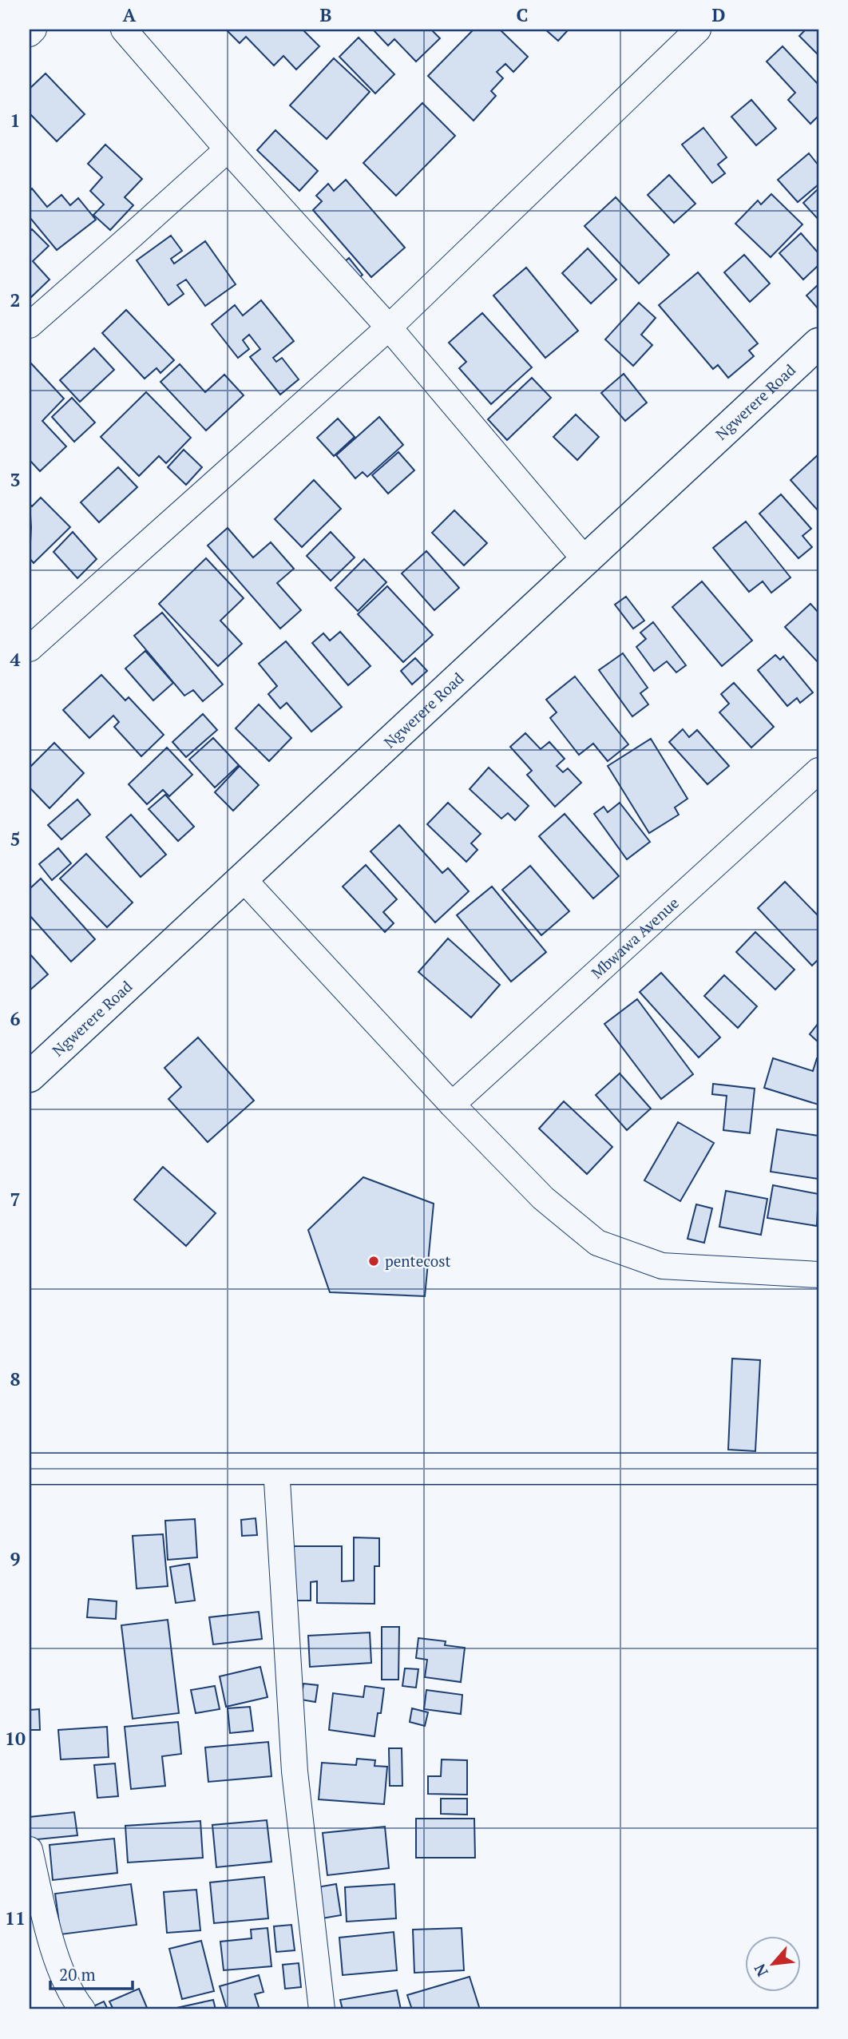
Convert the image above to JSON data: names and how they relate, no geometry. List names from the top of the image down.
{
  "streets": {
    "street": ["Ngwerere Road", "Mbwawa Avenue"]
  },
  "places": ["pentecost"],
  "scale_bar": "20 m",
  "north": "bottom left",
  "grid": {
    "columns": [
      "A",
      "B",
      "C",
      "D"
    ],
    "rows": [
      "1",
      "2",
      "3",
      "4",
      "5",
      "6",
      "7",
      "8",
      "9",
      "10",
      "11"
    ]
  }
}
